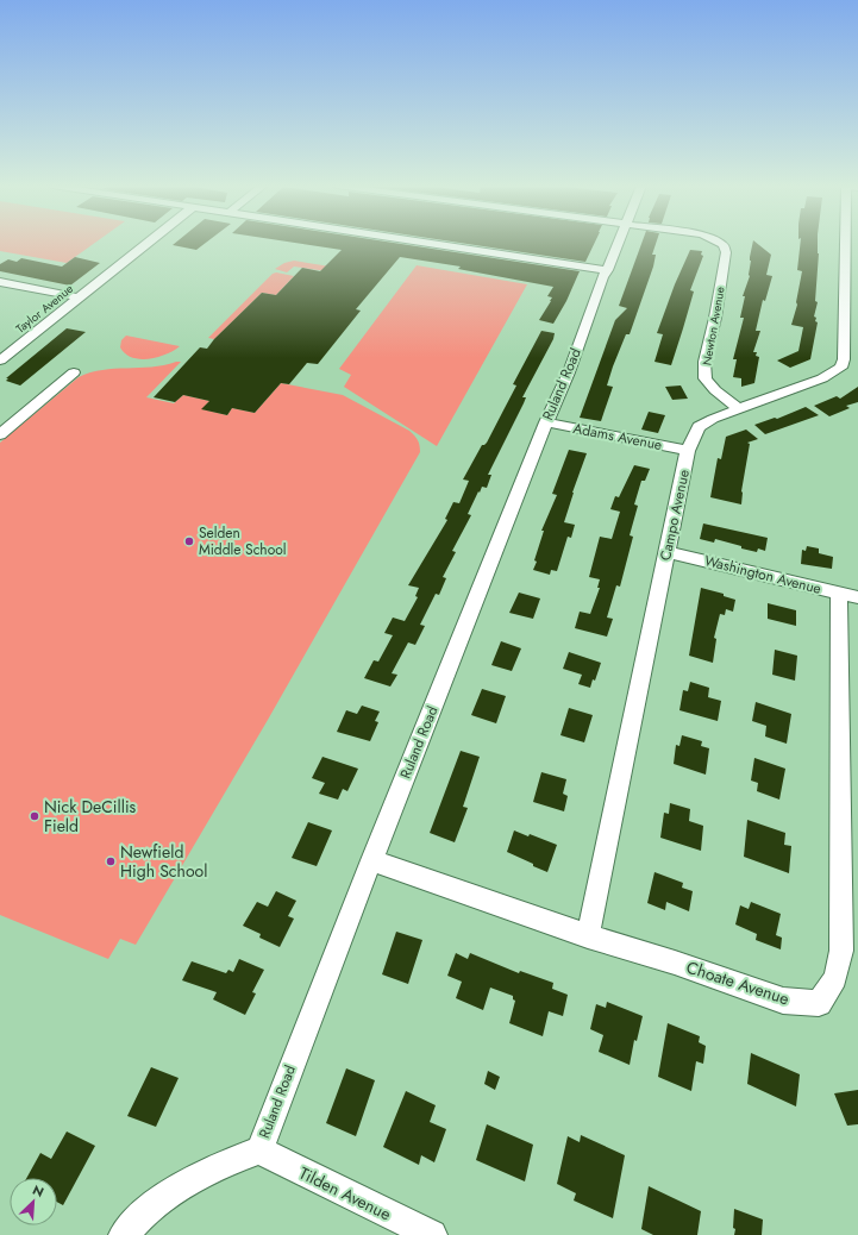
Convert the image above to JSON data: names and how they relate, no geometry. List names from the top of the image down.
{
  "streets": {
    "street": [
      "Taylor Avenue",
      "Newton Avenue",
      "Ruland Road",
      "Adams Avenue",
      "Campo Avenue",
      "Washington Avenue",
      "Choate Avenue",
      "Tilden Avenue"
    ]
  },
  "crossings": [
    ["Newton Avenue", "Campo Avenue"],
    ["Ruland Road", "Adams Avenue"],
    ["Ruland Road", "Choate Avenue"],
    ["Ruland Road", "Tilden Avenue"],
    ["Adams Avenue", "Campo Avenue"],
    ["Campo Avenue", "Washington Avenue"],
    ["Campo Avenue", "Choate Avenue"],
    ["Washington Avenue", "Choate Avenue"]
  ],
  "places": ["Selden Middle School", "Nick DeCillis Field", "Newfield High School"],
  "north": "top right"
}
